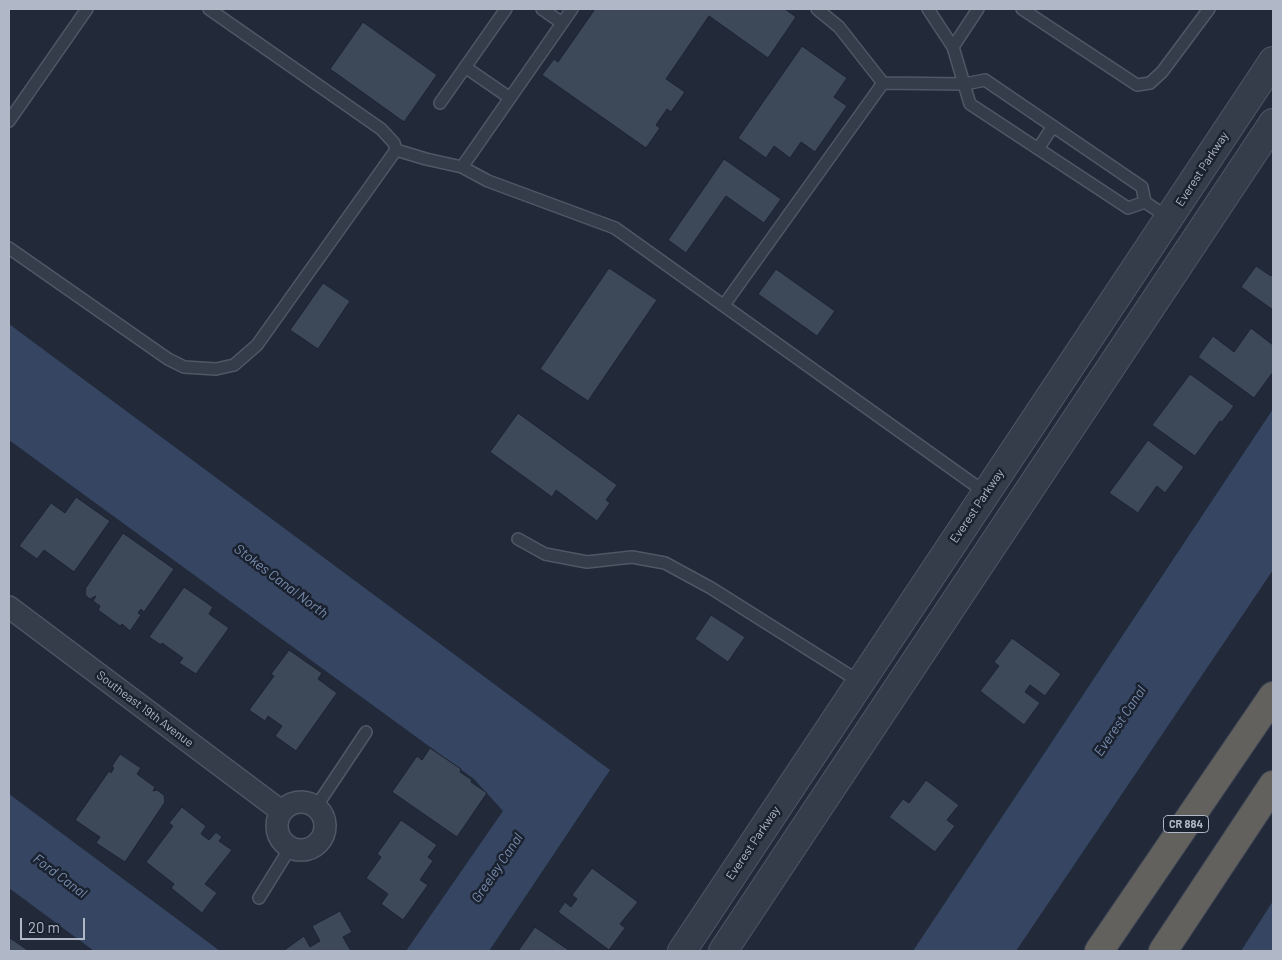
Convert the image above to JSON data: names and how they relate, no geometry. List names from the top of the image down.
{
  "streets": {
    "highway": ["CR 884"],
    "street": ["Everest Parkway", "Southeast 19th Avenue"]
  },
  "water": [
    "Stokes Canal North",
    "Everest Canal",
    "Greeley Canal",
    "Ford Canal"
  ],
  "scale_bar": "20 m"
}
